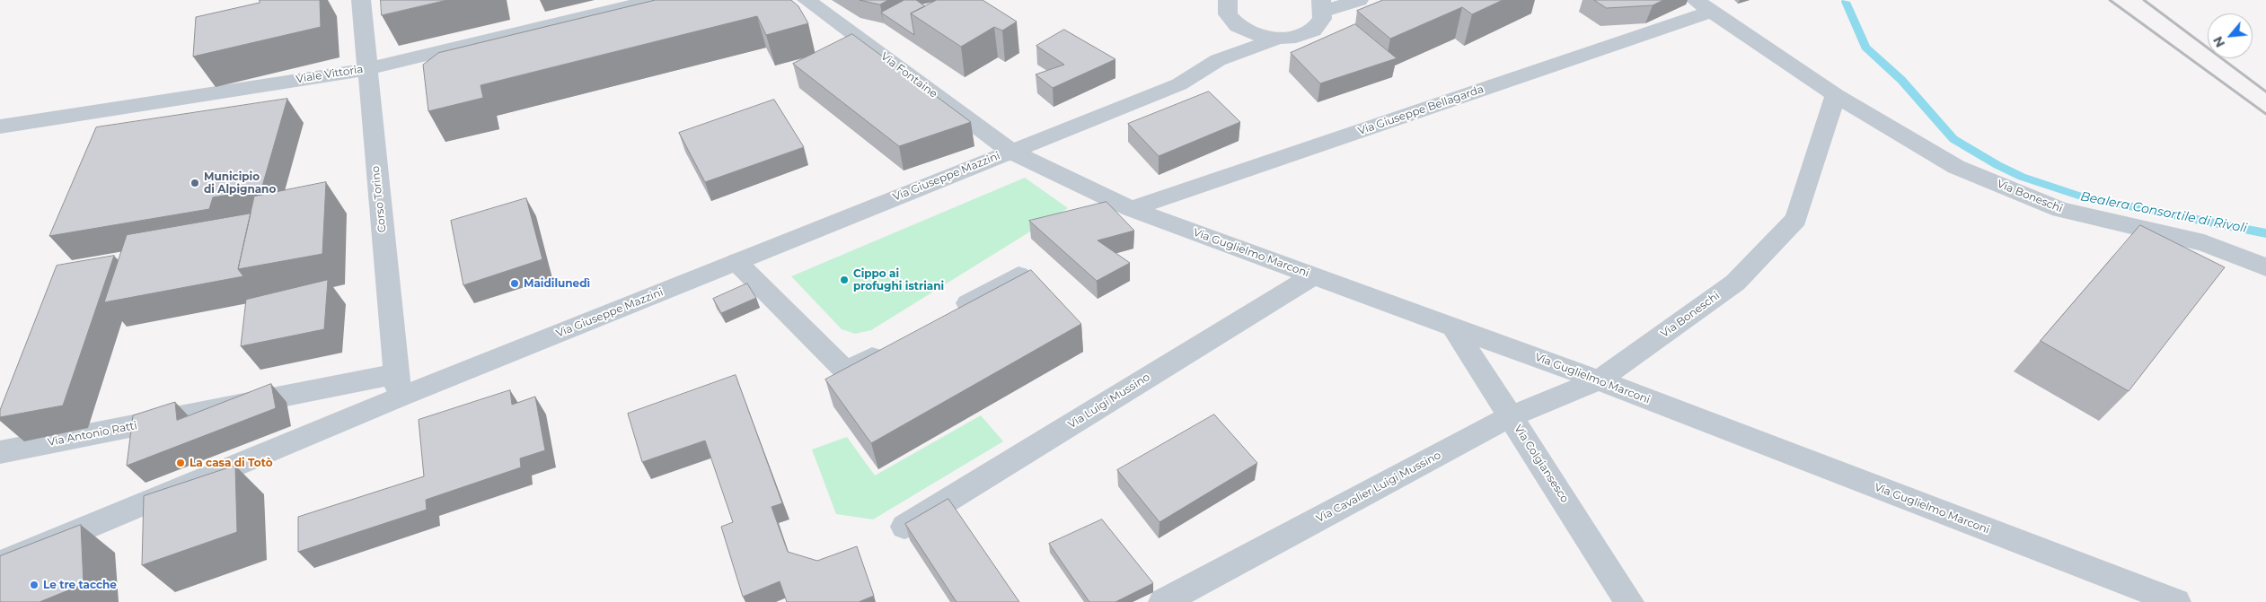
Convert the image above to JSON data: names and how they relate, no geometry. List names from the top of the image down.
{
  "streets": {
    "street": [
      "Viale Vittoria",
      "Via Fontaine",
      "Via Giuseppe Bellagarda",
      "Via Giuseppe Mazzini",
      "Via Boneschi",
      "Corso Torino",
      "Via Guglielmo Marconi",
      "Via Luigi Mussino",
      "Via Antonio Ratti",
      "Via Colgiansesco",
      "Via Cavalier Luigi Mussino"
    ]
  },
  "crossings": [
    ["Viale Vittoria", "Corso Torino"],
    ["Via Fontaine", "Via Giuseppe Mazzini"],
    ["Via Fontaine", "Via Guglielmo Marconi"],
    ["Via Giuseppe Bellagarda", "Via Boneschi"],
    ["Via Giuseppe Bellagarda", "Via Guglielmo Marconi"],
    ["Via Giuseppe Mazzini", "Corso Torino"],
    ["Via Giuseppe Mazzini", "Via Guglielmo Marconi"],
    ["Via Giuseppe Mazzini", "Via Antonio Ratti"],
    ["Via Boneschi", "Via Guglielmo Marconi"],
    ["Via Boneschi", "Via Cavalier Luigi Mussino"],
    ["Corso Torino", "Via Antonio Ratti"],
    ["Via Guglielmo Marconi", "Via Luigi Mussino"],
    ["Via Guglielmo Marconi", "Via Colgiansesco"],
    ["Via Guglielmo Marconi", "Via Cavalier Luigi Mussino"],
    ["Via Colgiansesco", "Via Cavalier Luigi Mussino"]
  ],
  "water": ["Bealera Consortile di Rivoli"],
  "places": [
    "Municipio di Alpignano",
    "Cippo ai profughi istriani",
    "Maidilunedì",
    "La casa di Totò",
    "Le tre tacche"
  ],
  "north": "bottom left"
}
